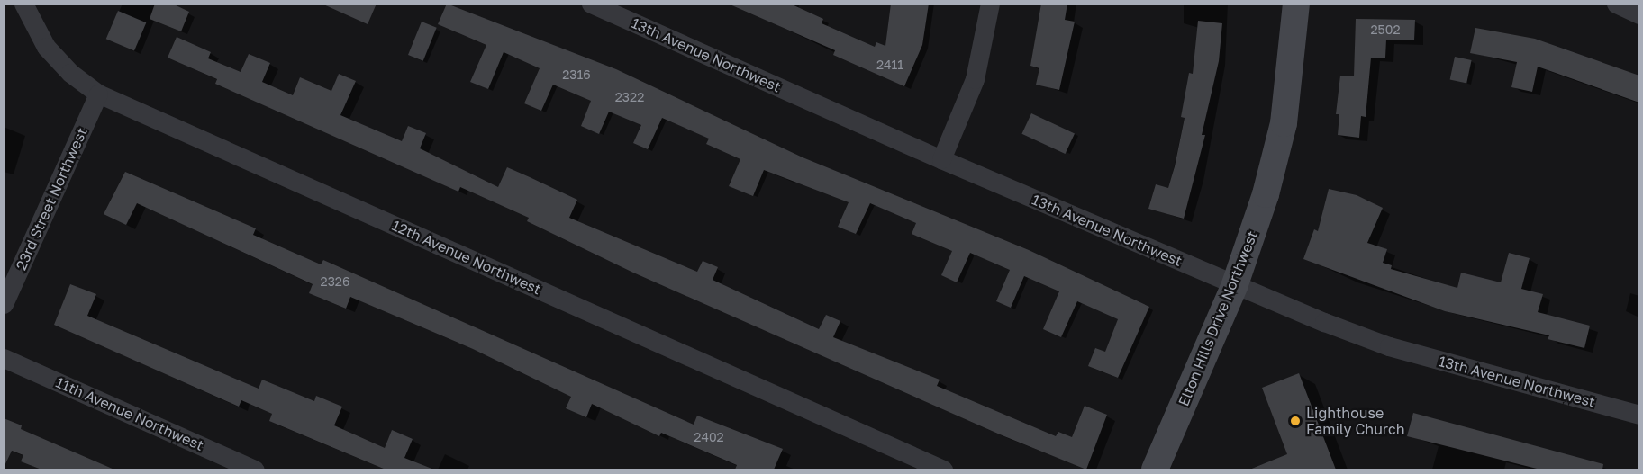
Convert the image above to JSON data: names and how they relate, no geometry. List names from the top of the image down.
{
  "streets": {
    "main road": ["Elton Hills Drive Northwest"],
    "street": [
      "13th Avenue Northwest",
      "23rd Street Northwest",
      "12th Avenue Northwest",
      "11th Avenue Northwest"
    ]
  },
  "crossings": [
    ["13th Avenue Northwest", "Elton Hills Drive Northwest"],
    ["23rd Street Northwest", "12th Avenue Northwest"]
  ],
  "places": ["Lighthouse Family Church"],
  "house_numbers": [
    "2502",
    "2411",
    "2316",
    "2322",
    "2326",
    "2402"
  ]
}
